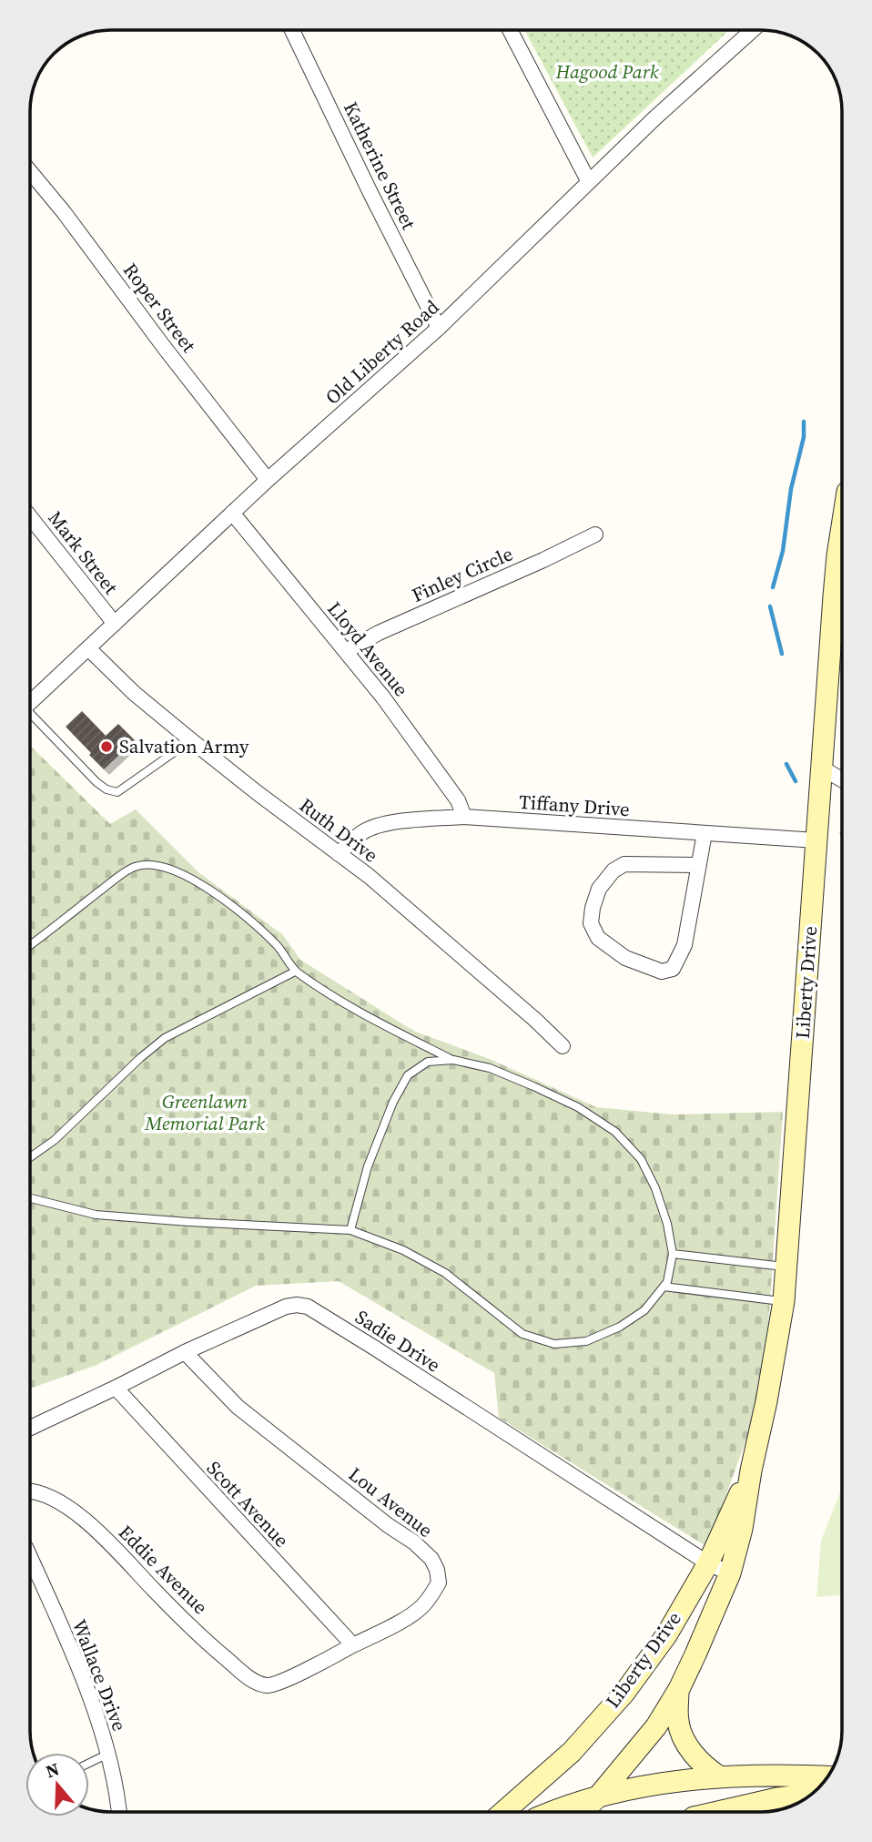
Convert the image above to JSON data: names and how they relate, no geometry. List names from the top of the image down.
{
  "streets": {
    "main road": ["Liberty Drive"],
    "street": [
      "Katherine Street",
      "Roper Street",
      "Old Liberty Road",
      "Mark Street",
      "Finley Circle",
      "Lloyd Avenue",
      "Tiffany Drive",
      "Ruth Drive",
      "Sadie Drive",
      "Lou Avenue",
      "Scott Avenue",
      "Eddie Avenue",
      "Wallace Drive"
    ]
  },
  "crossings": [
    ["Katherine Street", "Old Liberty Road"],
    ["Roper Street", "Old Liberty Road"],
    ["Old Liberty Road", "Mark Street"],
    ["Old Liberty Road", "Lloyd Avenue"],
    ["Old Liberty Road", "Ruth Drive"],
    ["Finley Circle", "Lloyd Avenue"],
    ["Lloyd Avenue", "Tiffany Drive"],
    ["Tiffany Drive", "Ruth Drive"],
    ["Tiffany Drive", "Liberty Drive"],
    ["Liberty Drive", "Sadie Drive"],
    ["Sadie Drive", "Lou Avenue"],
    ["Sadie Drive", "Scott Avenue"],
    ["Lou Avenue", "Scott Avenue"],
    ["Lou Avenue", "Eddie Avenue"]
  ],
  "parks": ["Hagood Park", "Greenlawn Memorial Park"],
  "places": ["Salvation Army"],
  "north": "top"
}
